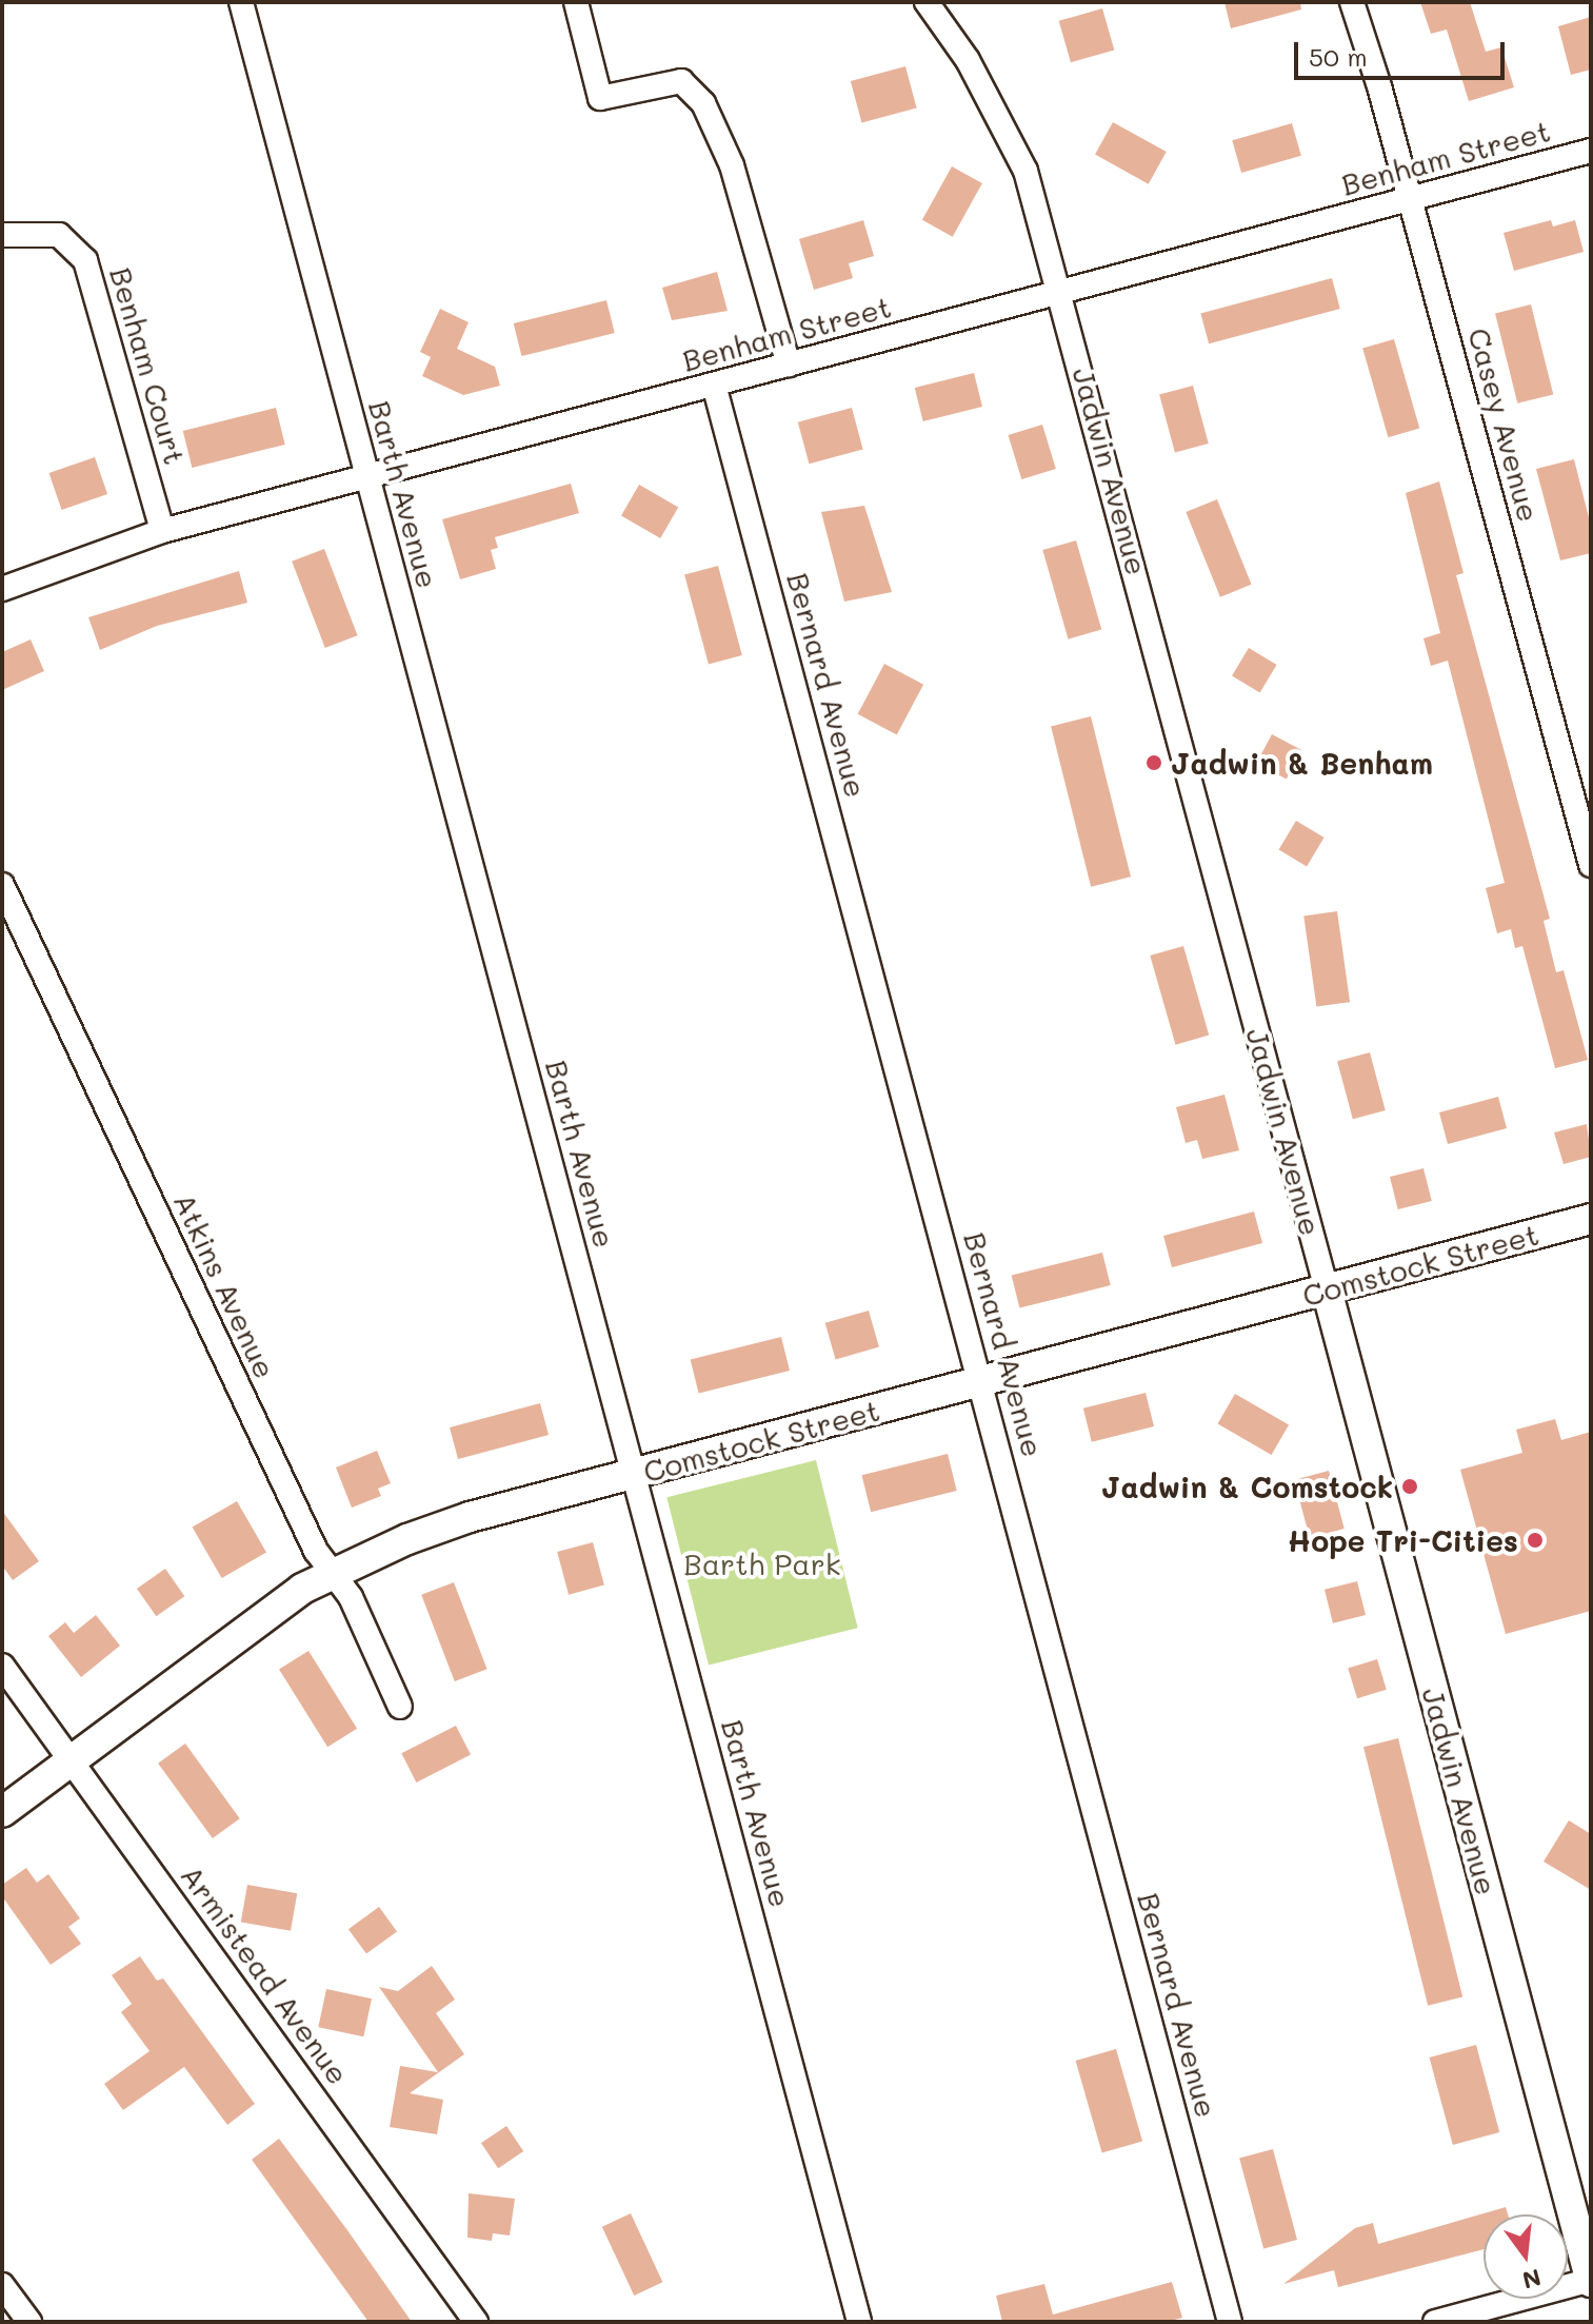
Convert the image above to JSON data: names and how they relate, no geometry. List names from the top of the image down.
{
  "streets": {
    "street": [
      "Benham Street",
      "Benham Court",
      "Casey Avenue",
      "Jadwin Avenue",
      "Barth Avenue",
      "Bernard Avenue",
      "Comstock Street",
      "Atkins Avenue",
      "Armistead Avenue"
    ]
  },
  "crossings": [
    ["Benham Street", "Benham Court"],
    ["Benham Street", "Casey Avenue"],
    ["Benham Street", "Jadwin Avenue"],
    ["Benham Street", "Barth Avenue"],
    ["Benham Street", "Bernard Avenue"],
    ["Jadwin Avenue", "Comstock Street"],
    ["Barth Avenue", "Comstock Street"],
    ["Bernard Avenue", "Comstock Street"],
    ["Comstock Street", "Atkins Avenue"],
    ["Comstock Street", "Armistead Avenue"]
  ],
  "parks": ["Barth Park"],
  "places": ["Jadwin & Benham", "Jadwin & Comstock", "Hope Tri-Cities"],
  "scale_bar": "50 m",
  "north": "bottom"
}
